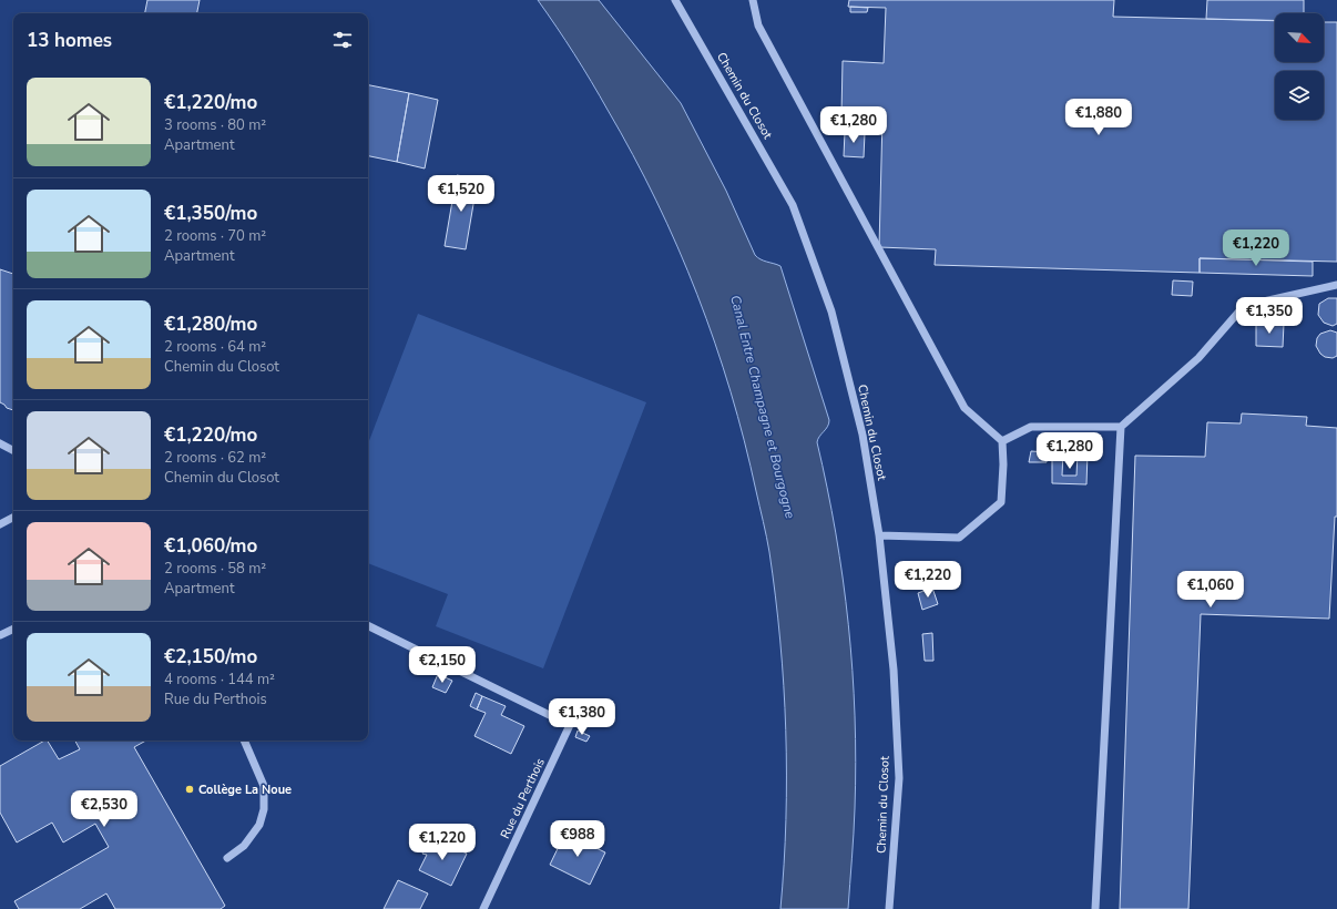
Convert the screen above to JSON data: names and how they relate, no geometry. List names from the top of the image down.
{
  "streets": {
    "street": ["Chemin du Closot", "Rue du Perthois"]
  },
  "water": ["Canal Entre Champagne et Bourgogne"],
  "places": ["Collège La Noue"],
  "north": "bottom right",
  "page": {
    "heading": "13 homes",
    "list": [
      {
        "name": "€1,220/mo",
        "note": "3 rooms · 80 m² · Apartment"
      },
      {
        "name": "€1,350/mo",
        "note": "2 rooms · 70 m² · Apartment"
      },
      {
        "name": "€1,280/mo",
        "note": "2 rooms · 64 m² · Chemin du Closot"
      },
      {
        "name": "€1,220/mo",
        "note": "2 rooms · 62 m² · Chemin du Closot"
      },
      {
        "name": "€1,060/mo",
        "note": "2 rooms · 58 m² · Apartment"
      },
      {
        "name": "€2,150/mo",
        "note": "4 rooms · 144 m² · Rue du Perthois"
      }
    ],
    "price": [
      "€1,880",
      "€1,280",
      "€1,520",
      "€1,220",
      "€1,350",
      "€1,280",
      "€1,220",
      "€1,060",
      "€2,150",
      "€1,380",
      "€2,530",
      "€988",
      "€1,220"
    ]
  }
}
